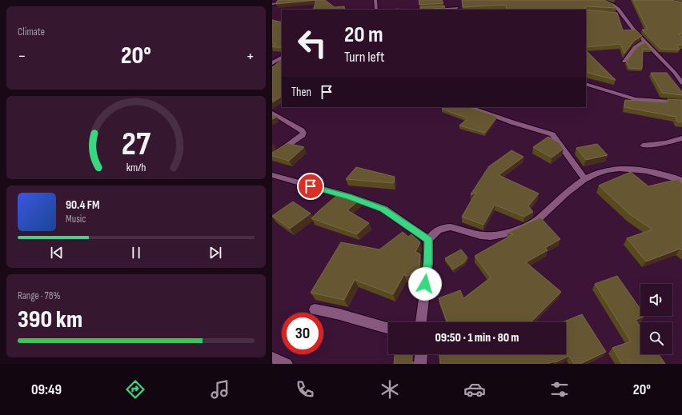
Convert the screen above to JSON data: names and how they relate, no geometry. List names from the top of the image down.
{
  "page": {
    "tile": [
      "Climate",
      ["Range · 78%", "390 km"]
    ],
    "turn": ["20 m", "Turn left"],
    "heat": ["−", "20°", "+"],
    "then": "Then",
    "song": ["90.4 FM", "Music"],
    "limit": "30",
    "trip": "09:50 · 1 min · 80 m",
    "tabs": ["09:49", "20°"],
    "gauge": ["27", "km/h"]
  }
}
